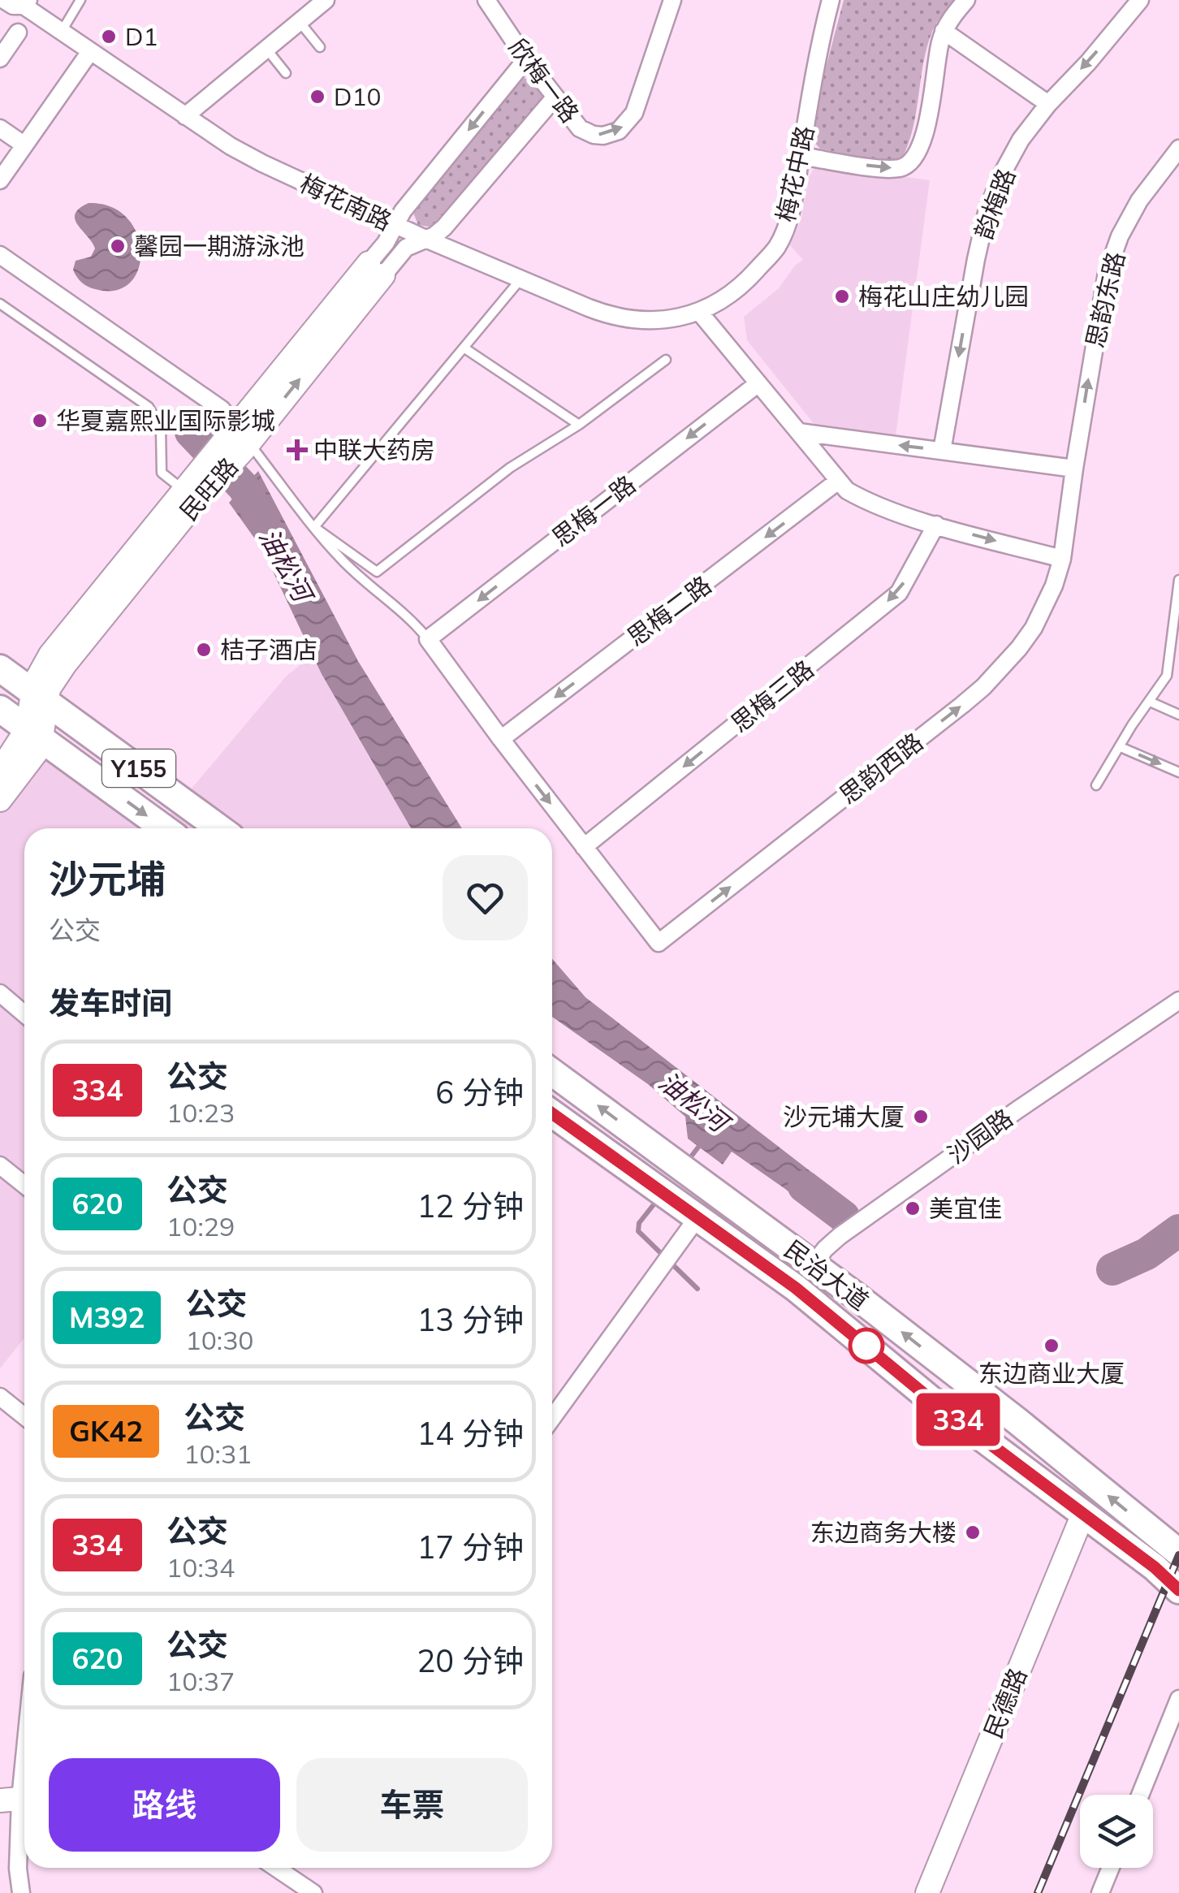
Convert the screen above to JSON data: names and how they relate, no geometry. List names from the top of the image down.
{
  "streets": {
    "main road": [
      "民旺路",
      "Y155",
      "民治大道",
      "民德路"
    ],
    "street": [
      "欣梅一路",
      "梅花中路",
      "梅花南路",
      "韵梅路",
      "思韵东路",
      "思梅一路",
      "思梅二路",
      "思梅三路",
      "思韵西路",
      "沙园路"
    ]
  },
  "crossings": [
    ["欣梅一路", "民旺路"],
    ["梅花中路", "梅花南路"],
    ["梅花南路", "民旺路"],
    ["思韵东路", "思韵西路"],
    ["民旺路", "Y155"],
    ["思梅三路", "思韵西路"],
    ["沙园路", "民治大道"],
    ["民治大道", "民德路"]
  ],
  "one_way": [
    "韵梅路",
    "思韵东路",
    "思梅一路",
    "思梅二路",
    "思梅三路",
    "思韵西路"
  ],
  "water": ["油松河"],
  "places": {
    "other": [
      "D1",
      "D10",
      "馨园一期游泳池",
      "梅花山庄幼儿园",
      "华夏嘉熙业国际影城",
      "桔子酒店",
      "沙元埔大厦",
      "美宜佳",
      "东边商业大厦",
      "东边商务大楼"
    ],
    "health": ["中联大药房"]
  },
  "lines": ["bus line 334"],
  "page": {
    "on_map": "334",
    "heading": [
      ["沙元埔", "公交"],
      "发车时间"
    ],
    "list": [
      {
        "mark": "334",
        "name": "公交",
        "note": "10:23",
        "value": "6 分钟"
      },
      {
        "mark": "620",
        "name": "公交",
        "note": "10:29",
        "value": "12 分钟"
      },
      {
        "mark": "M392",
        "name": "公交",
        "note": "10:30",
        "value": "13 分钟"
      },
      {
        "mark": "GK42",
        "name": "公交",
        "note": "10:31",
        "value": "14 分钟"
      },
      {
        "mark": "334",
        "name": "公交",
        "note": "10:34",
        "value": "17 分钟"
      },
      {
        "mark": "620",
        "name": "公交",
        "note": "10:37",
        "value": "20 分钟"
      }
    ],
    "buttons": ["路线", "车票"]
  }
}
